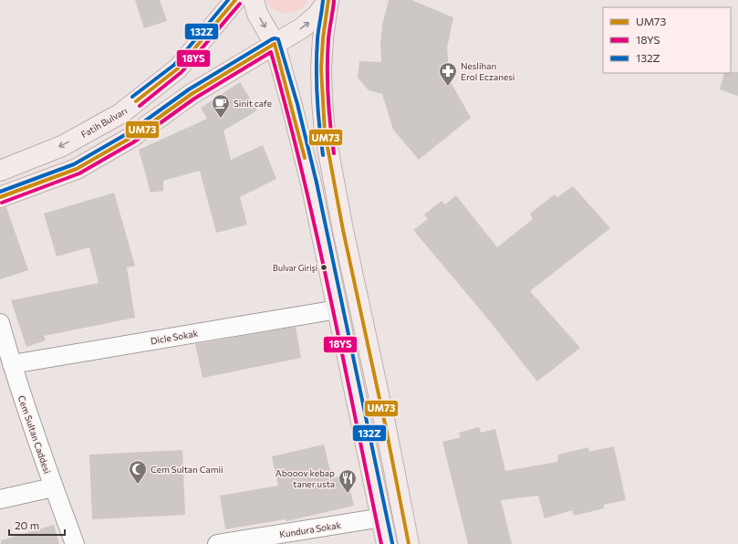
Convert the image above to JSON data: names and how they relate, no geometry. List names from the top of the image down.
{
  "streets": {
    "main road": ["Fatih Bulvarı"],
    "street": ["Dicle Sokak", "Cem Sultan Caddesi", "Kundura Sokak"]
  },
  "crossings": [
    ["Dicle Sokak", "Cem Sultan Caddesi"]
  ],
  "places": {
    "pharmacy": ["Neslihan Erol Eczanesi"],
    "cafe": ["Sinit cafe"],
    "other": ["Bulvar Girişi"],
    "mosque": ["Cem Sultan Camii"],
    "restaurant": ["Abooov kebap taner usta"]
  },
  "lines": ["transit line UM73", "transit line 132Z", "transit line 18YS"],
  "legend": ["UM73", "18YS", "132Z"],
  "scale_bar": "20 m"
}
